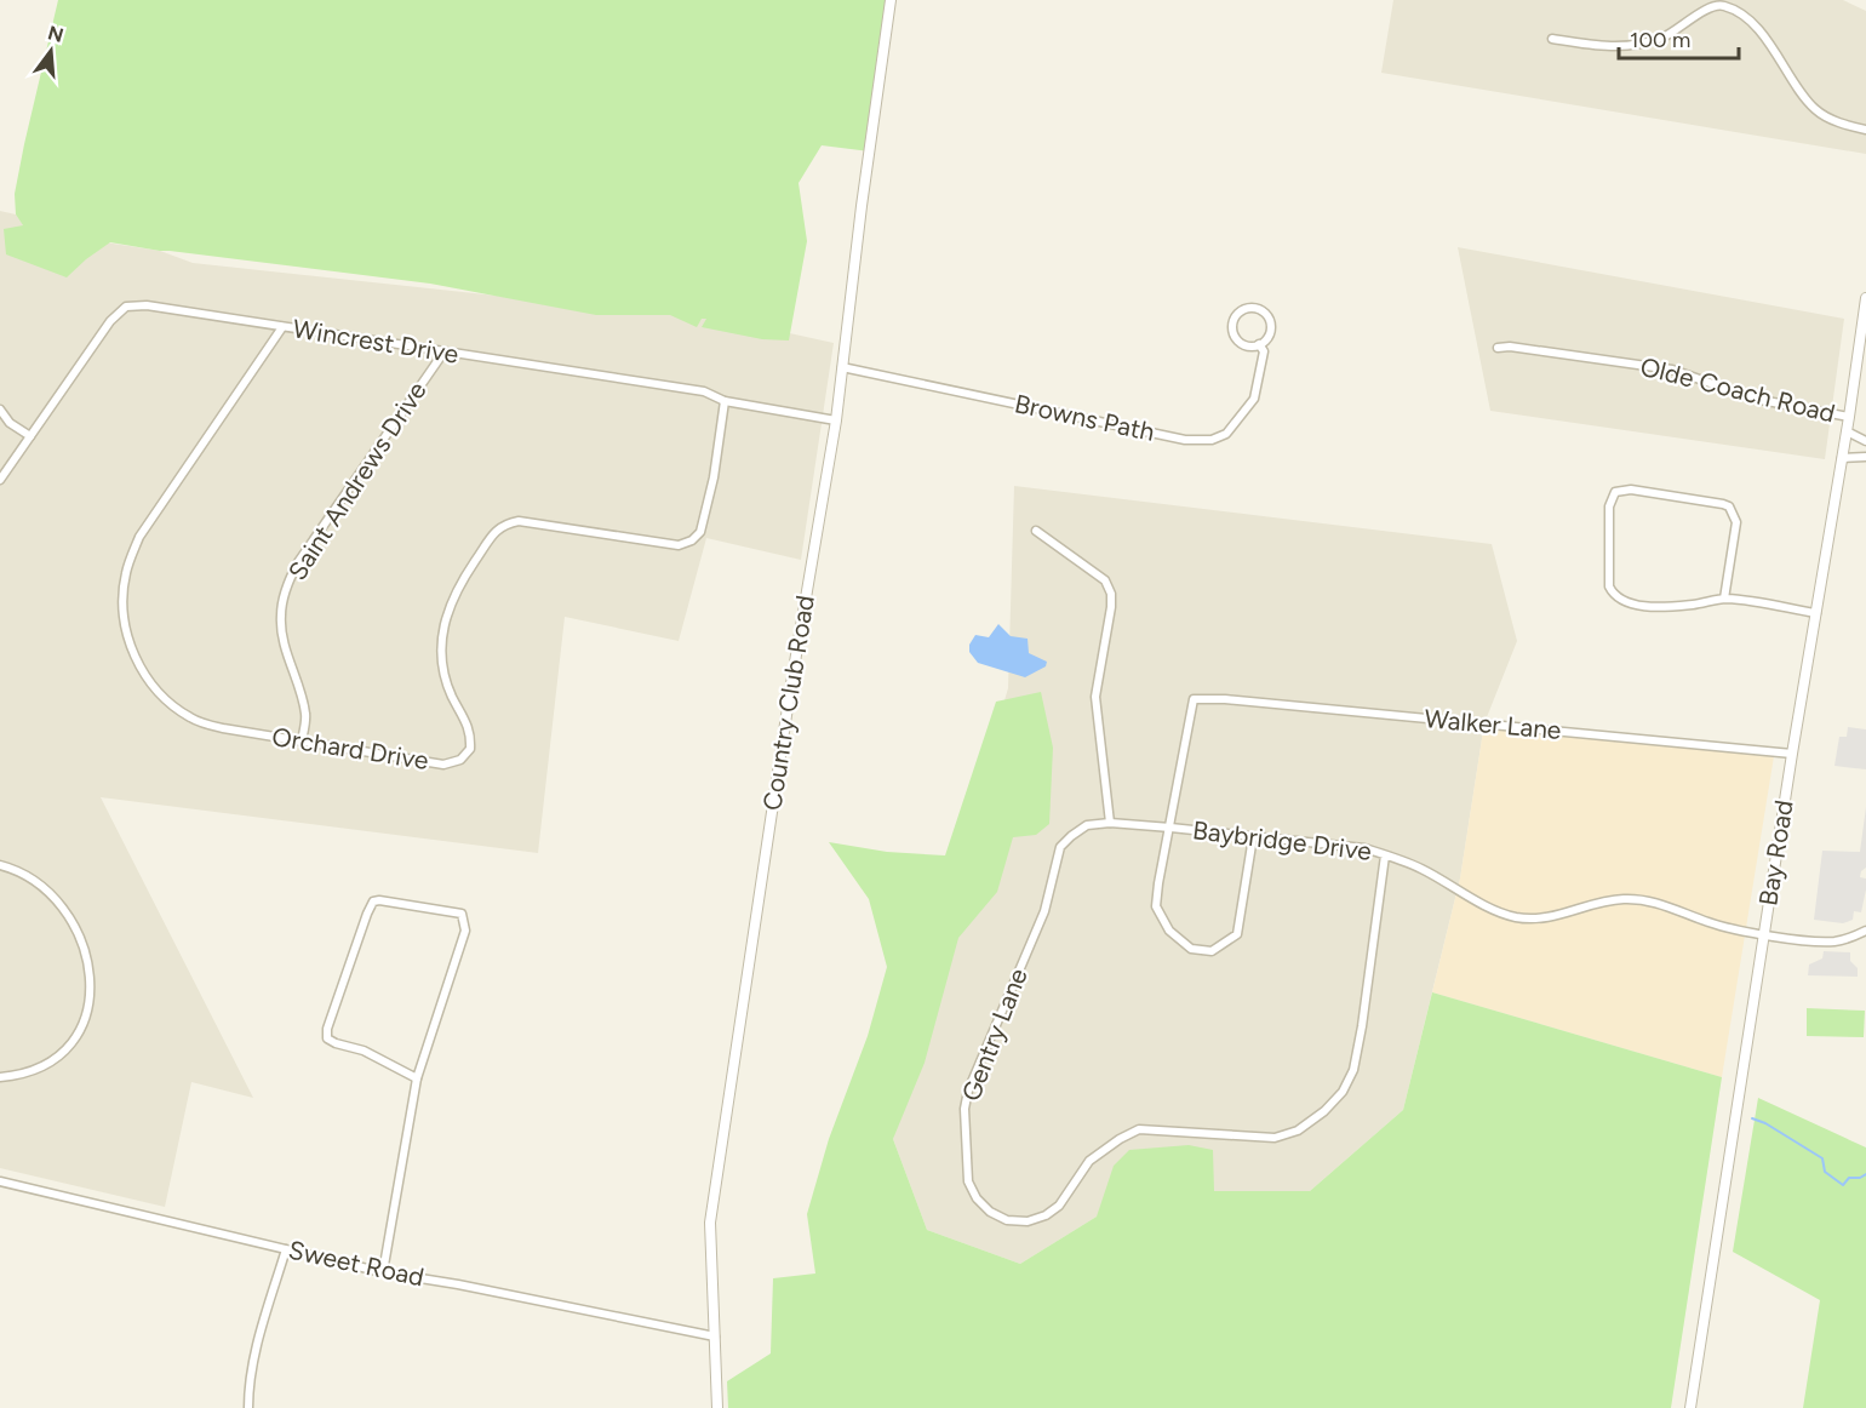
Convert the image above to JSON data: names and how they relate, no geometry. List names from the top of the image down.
{
  "streets": {
    "street": [
      "Wincrest Drive",
      "Olde Coach Road",
      "Browns Path",
      "Saint Andrews Drive",
      "Country Club Road",
      "Walker Lane",
      "Orchard Drive",
      "Baybridge Drive",
      "Bay Road",
      "Gentry Lane",
      "Sweet Road"
    ]
  },
  "crossings": [
    ["Wincrest Drive", "Saint Andrews Drive"],
    ["Wincrest Drive", "Country Club Road"],
    ["Wincrest Drive", "Orchard Drive"],
    ["Olde Coach Road", "Bay Road"],
    ["Browns Path", "Country Club Road"],
    ["Saint Andrews Drive", "Orchard Drive"],
    ["Country Club Road", "Sweet Road"],
    ["Walker Lane", "Baybridge Drive"],
    ["Walker Lane", "Bay Road"],
    ["Baybridge Drive", "Bay Road"],
    ["Baybridge Drive", "Gentry Lane"]
  ],
  "scale_bar": "100 m",
  "north": "top"
}
